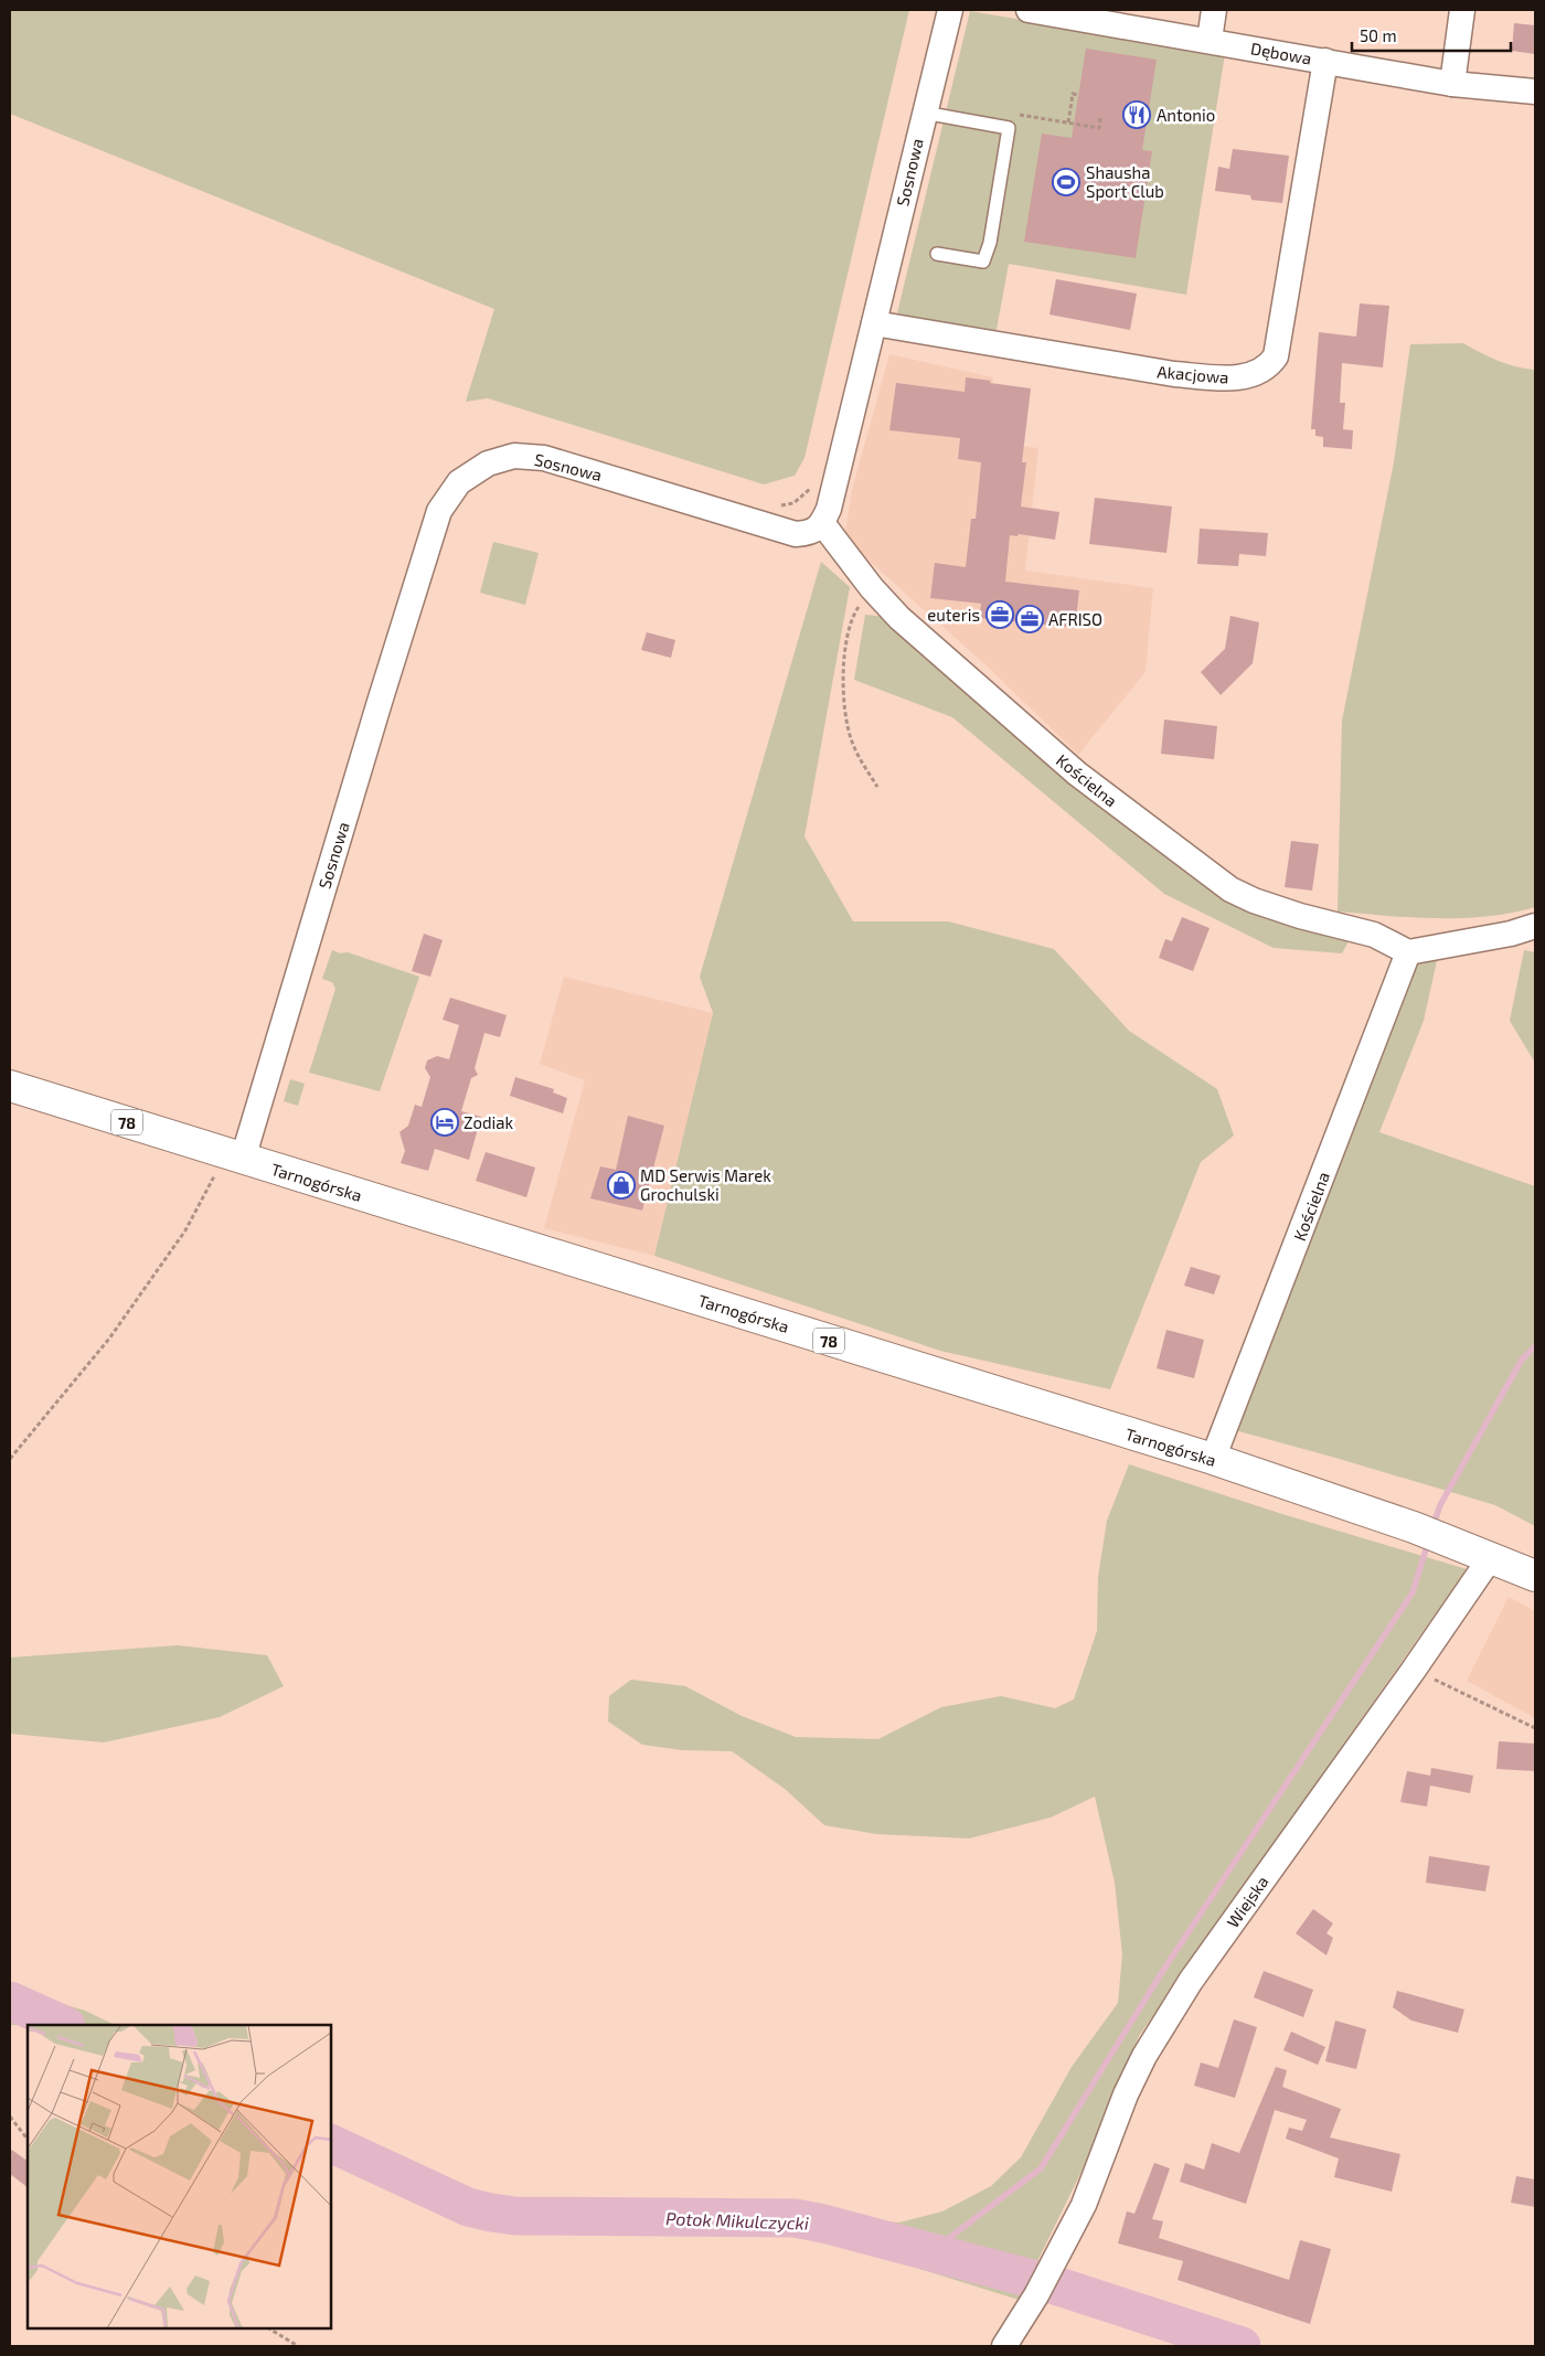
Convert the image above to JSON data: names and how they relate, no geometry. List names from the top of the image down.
{
  "streets": {
    "main road": ["78", "Tarnogórska"],
    "street": [
      "Dębowa",
      "Sosnowa",
      "Akacjowa",
      "Kościelna",
      "Wiejska"
    ]
  },
  "crossings": [
    ["Dębowa", "Akacjowa"],
    ["Sosnowa", "Akacjowa"],
    ["Sosnowa", "Kościelna"],
    ["Sosnowa", "Tarnogórska"],
    ["Kościelna", "Tarnogórska"],
    ["Tarnogórska", "Wiejska"]
  ],
  "water": ["Potok Mikulczycki"],
  "places": {
    "restaurant": ["Antonio"],
    "sports": ["Shausha Sport Club"],
    "office": ["euteris", "AFRISO"],
    "hotel": ["Zodiak"],
    "shop": ["MD Serwis Marek Grochulski"]
  },
  "scale_bar": "50 m"
}
